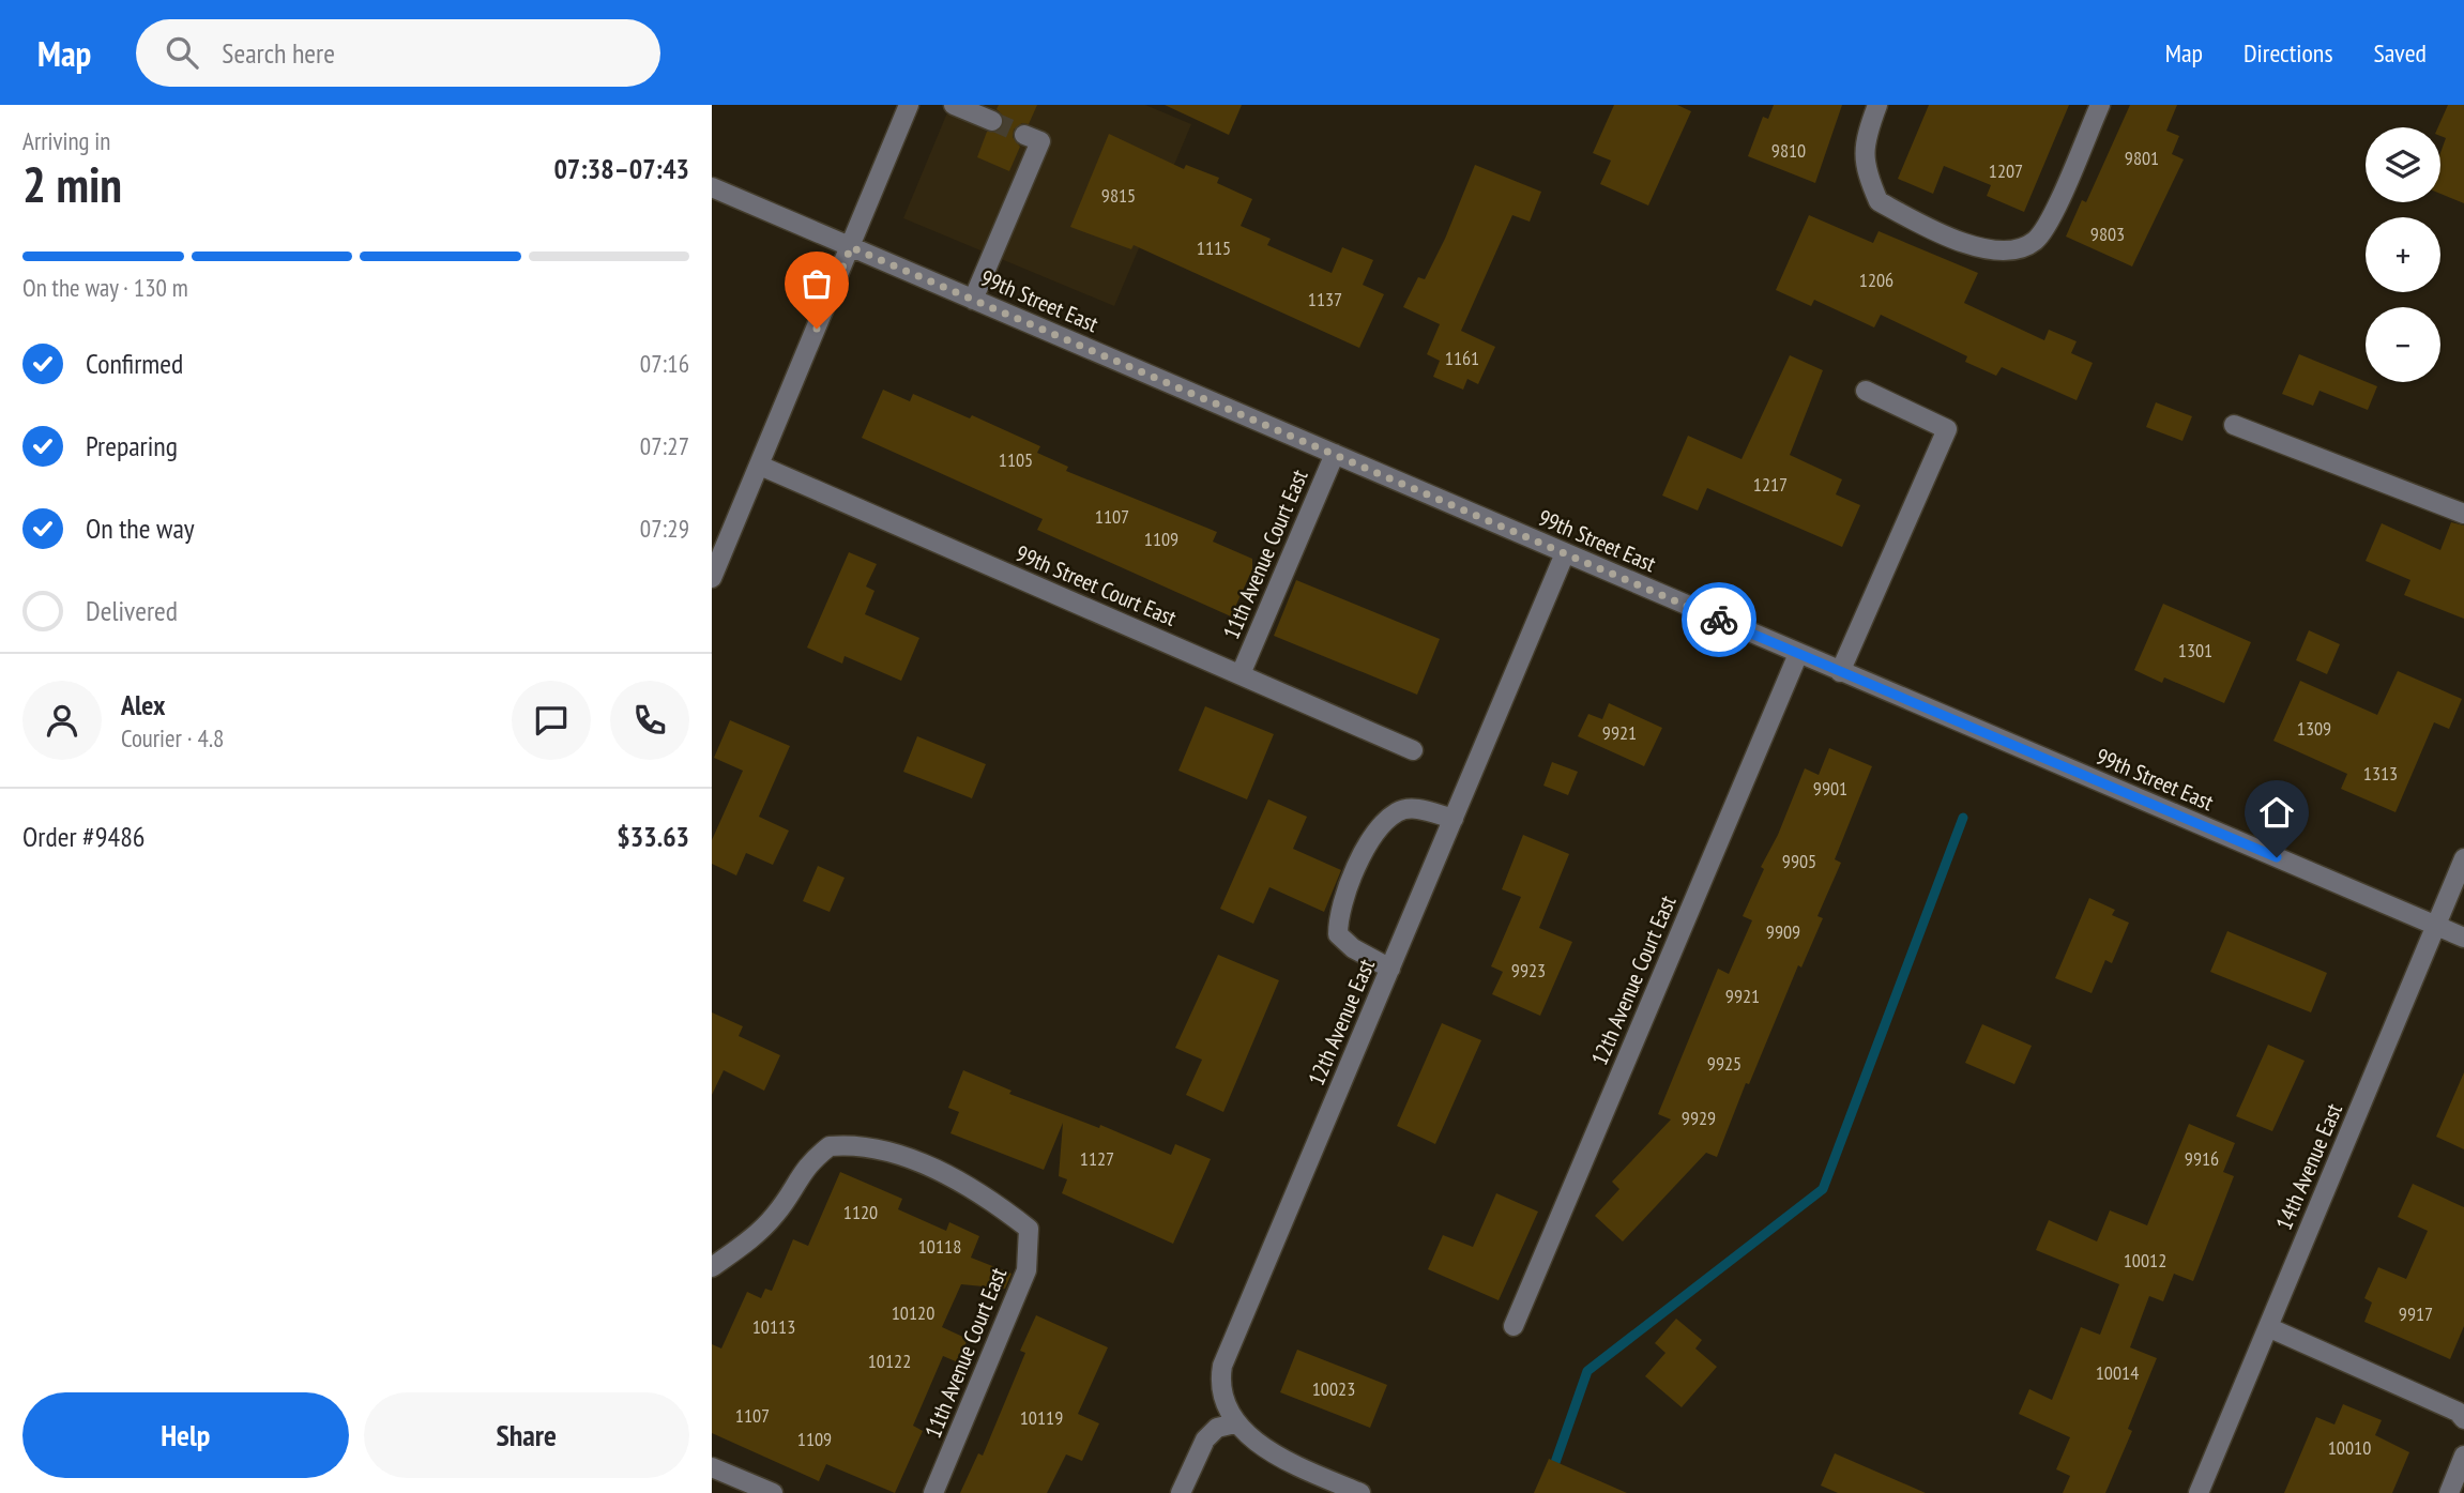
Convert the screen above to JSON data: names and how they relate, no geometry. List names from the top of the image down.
{
  "streets": {
    "street": [
      "99th Street East",
      "11th Avenue Court East",
      "99th Street Court East",
      "12th Avenue Court East",
      "12th Avenue East",
      "14th Avenue East"
    ]
  },
  "crossings": [
    ["99th Street East", "11th Avenue Court East"],
    ["99th Street East", "12th Avenue Court East"],
    ["99th Street East", "12th Avenue East"],
    ["99th Street East", "14th Avenue East"],
    ["11th Avenue Court East", "99th Street Court East"]
  ],
  "house_numbers": [
    "9810",
    "9801",
    "1207",
    "9815",
    "9803",
    "1115",
    "1206",
    "1137",
    "1161",
    "1105",
    "1217",
    "1107",
    "1109",
    "1301",
    "1309",
    "9921",
    "1313",
    "9901",
    "9905",
    "9909",
    "9923",
    "9921",
    "9925",
    "9929",
    "1127",
    "9916",
    "1120",
    "10118",
    "10012",
    "10120",
    "9917",
    "10113",
    "10122",
    "10014",
    "10023",
    "1107",
    "10119",
    "1109",
    "10010"
  ],
  "page": {
    "header": "Map",
    "search": "Search here",
    "nav": ["Map", "Directions", "Saved"],
    "heading": ["2 min", "Arriving in", "07:38–07:43"],
    "panel": [
      "Alex",
      "Courier · 4.8",
      "Order #9486",
      "$33.63"
    ],
    "map_buttons": ["+", "−"],
    "bar": "On the way · 130 m",
    "list": [
      ["Confirmed", "07:16"],
      ["Preparing", "07:27"],
      ["On the way", "07:29"],
      "Delivered"
    ],
    "buttons": ["Help", "Share"]
  }
}
